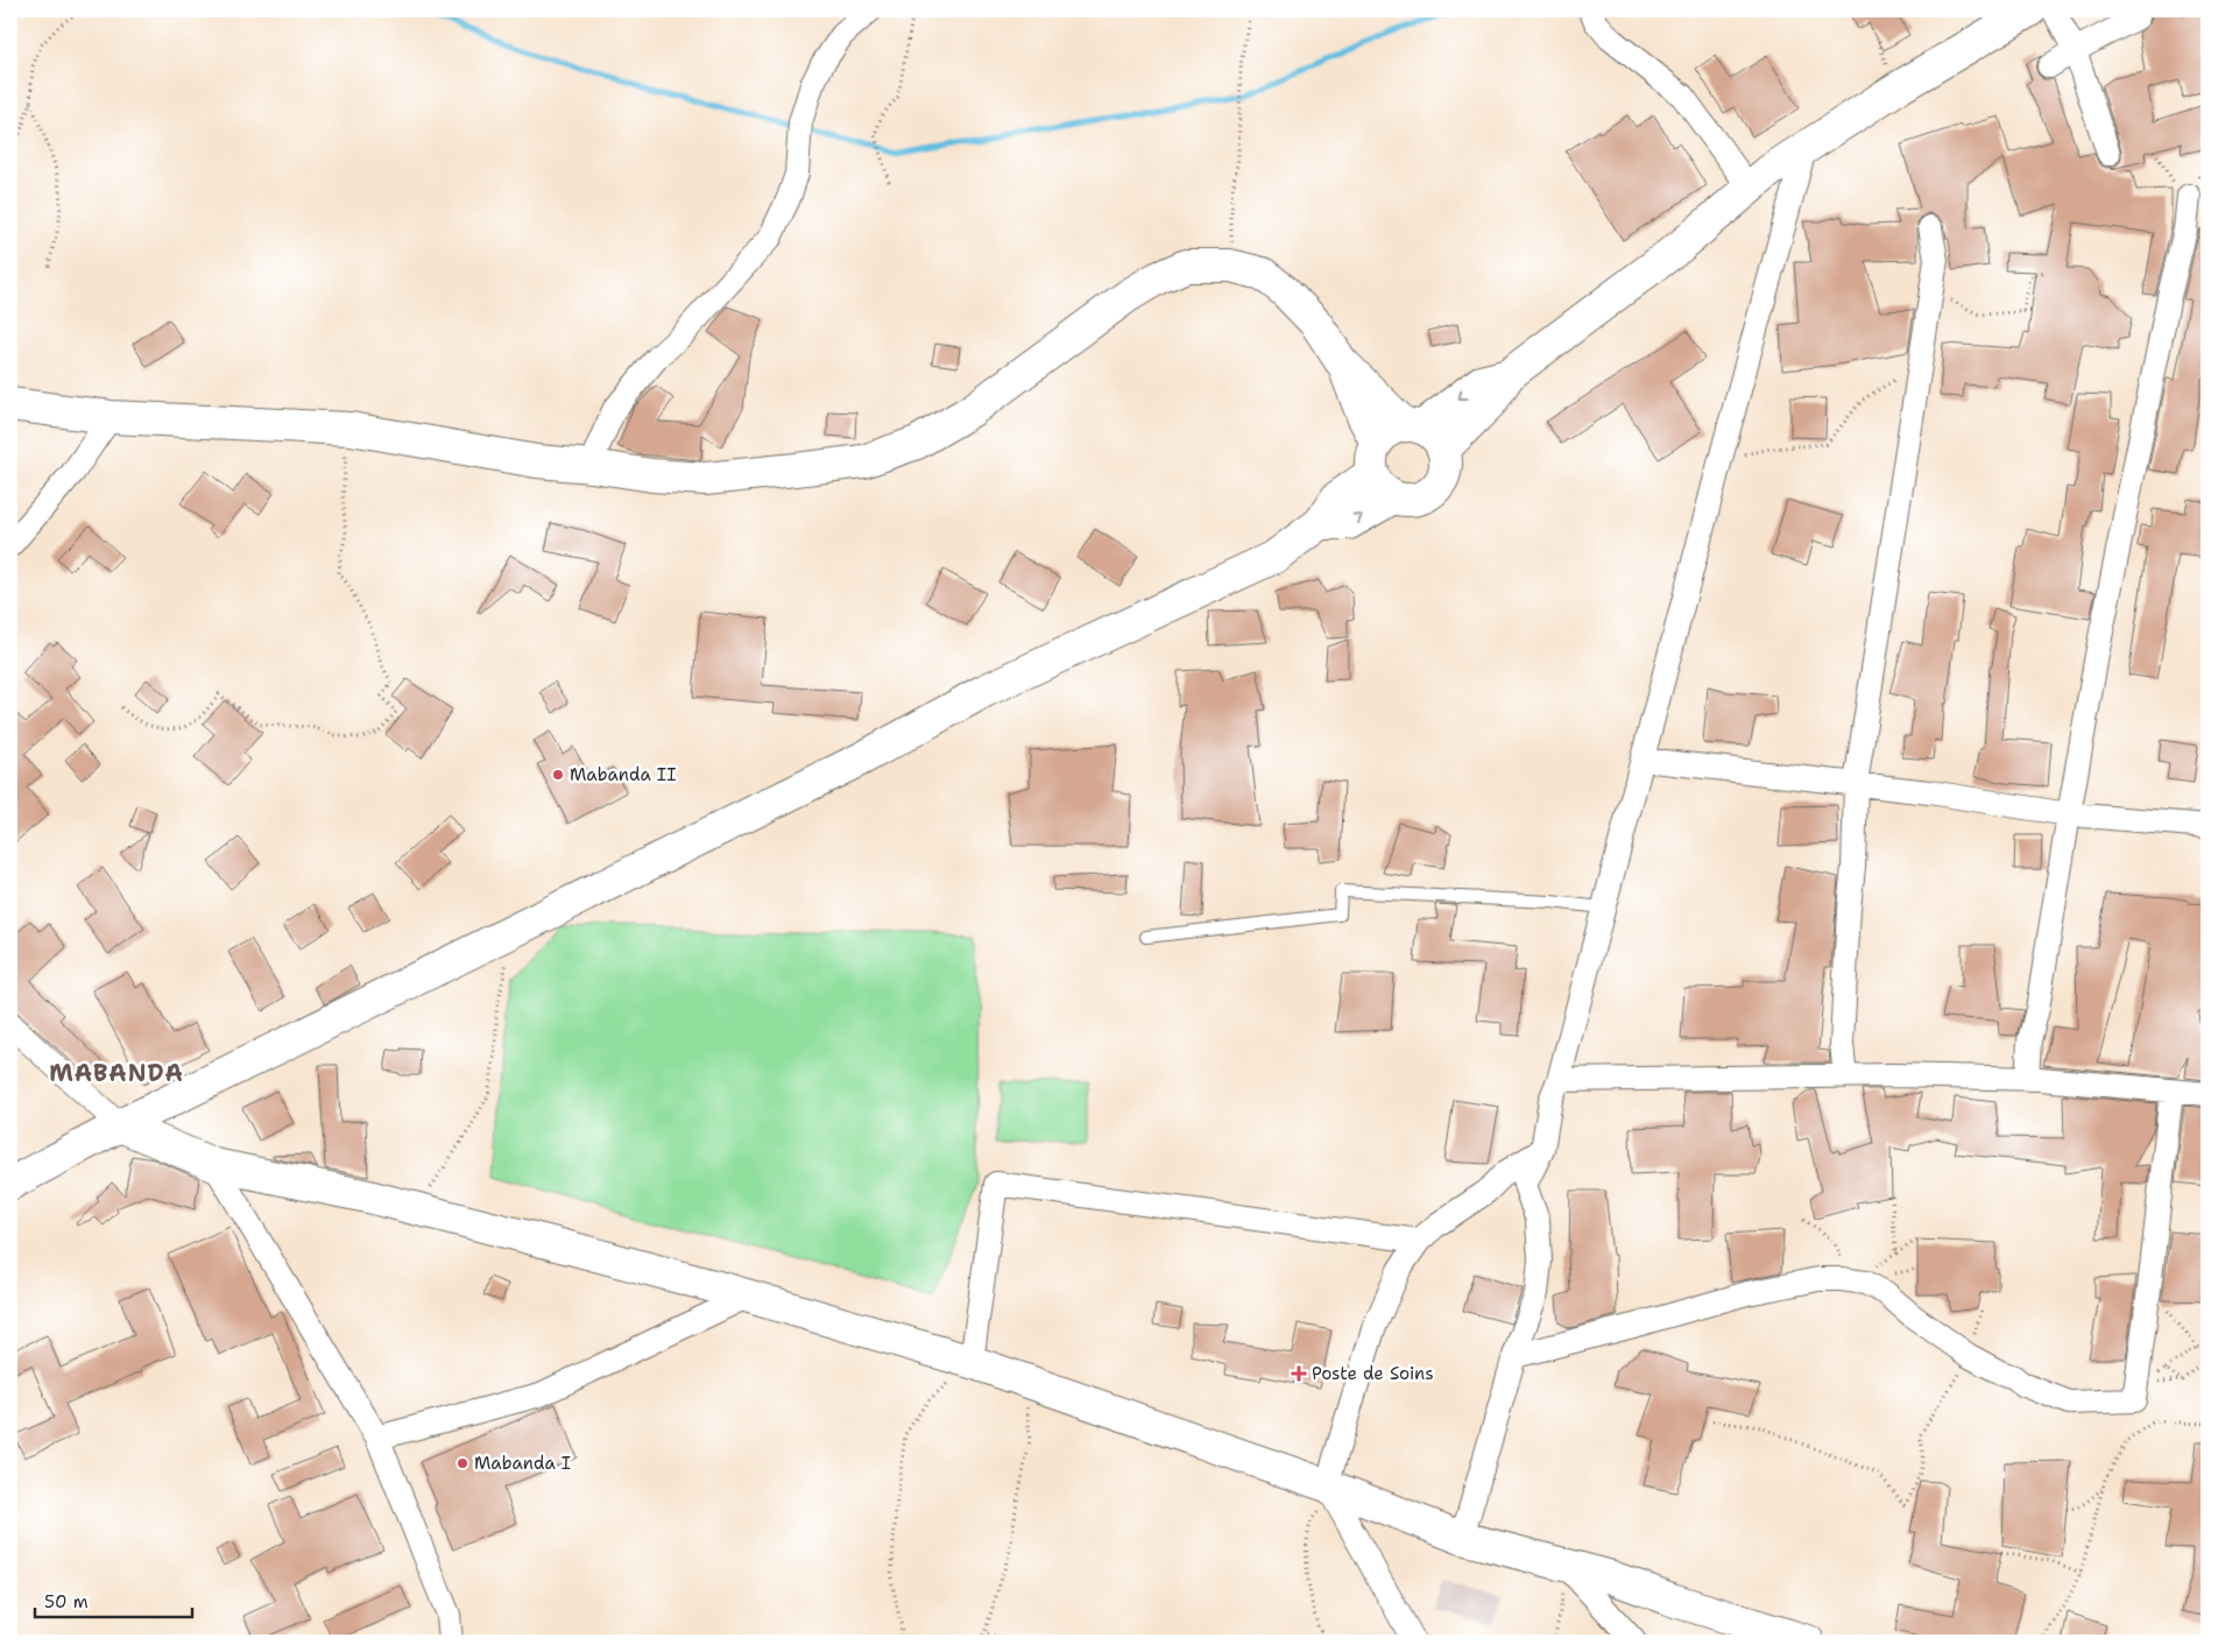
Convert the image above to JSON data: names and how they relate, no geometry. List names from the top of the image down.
{
  "districts": ["MABANDA"],
  "places": {
    "other": ["Mabanda II", "Mabanda I"],
    "health": ["Poste de Soins"]
  },
  "scale_bar": "50 m"
}
